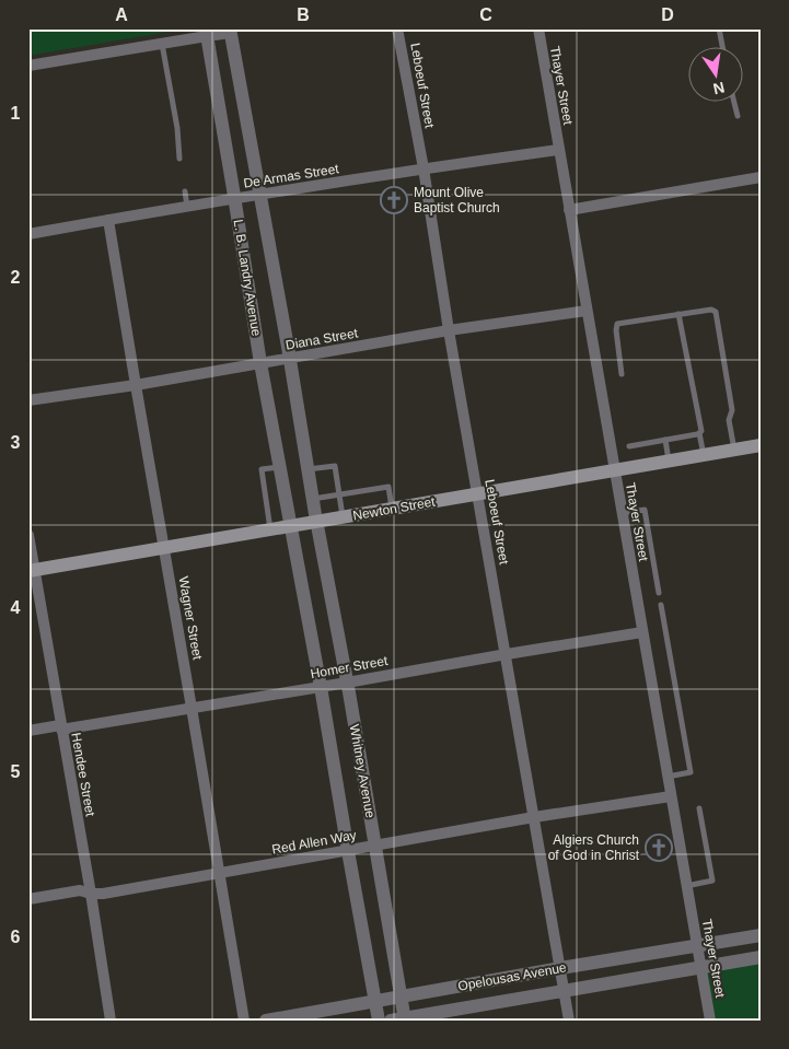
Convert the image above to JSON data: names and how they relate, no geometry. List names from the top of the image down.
{
  "streets": {
    "main road": ["Newton Street"],
    "street": [
      "Leboeuf Street",
      "Thayer Street",
      "De Armas Street",
      "L. B. Landry Avenue",
      "Diana Street",
      "Wagner Street",
      "Homer Street",
      "Whitney Avenue",
      "Hendee Street",
      "Red Allen Way",
      "Opelousas Avenue"
    ]
  },
  "crossings": [
    ["Leboeuf Street", "De Armas Street"],
    ["Leboeuf Street", "Diana Street"],
    ["Leboeuf Street", "Newton Street"],
    ["Leboeuf Street", "Homer Street"],
    ["Leboeuf Street", "Red Allen Way"],
    ["Leboeuf Street", "Opelousas Avenue"],
    ["Thayer Street", "De Armas Street"],
    ["Thayer Street", "Diana Street"],
    ["Thayer Street", "Newton Street"],
    ["Thayer Street", "Homer Street"],
    ["Thayer Street", "Red Allen Way"],
    ["Thayer Street", "Opelousas Avenue"],
    ["De Armas Street", "L. B. Landry Avenue"],
    ["De Armas Street", "Wagner Street"],
    ["L. B. Landry Avenue", "Diana Street"],
    ["L. B. Landry Avenue", "Newton Street"],
    ["L. B. Landry Avenue", "Whitney Avenue"],
    ["Diana Street", "Wagner Street"],
    ["Newton Street", "Wagner Street"],
    ["Newton Street", "Whitney Avenue"],
    ["Newton Street", "Hendee Street"],
    ["Wagner Street", "Homer Street"],
    ["Wagner Street", "Red Allen Way"],
    ["Homer Street", "Whitney Avenue"],
    ["Homer Street", "Hendee Street"],
    ["Whitney Avenue", "Red Allen Way"],
    ["Whitney Avenue", "Opelousas Avenue"],
    ["Hendee Street", "Red Allen Way"]
  ],
  "places": {
    "church": ["Mount Olive Baptist Church", "Algiers Church of God in Christ"]
  },
  "north": "bottom",
  "grid": {
    "columns": [
      "A",
      "B",
      "C",
      "D"
    ],
    "rows": [
      "1",
      "2",
      "3",
      "4",
      "5",
      "6"
    ]
  }
}
